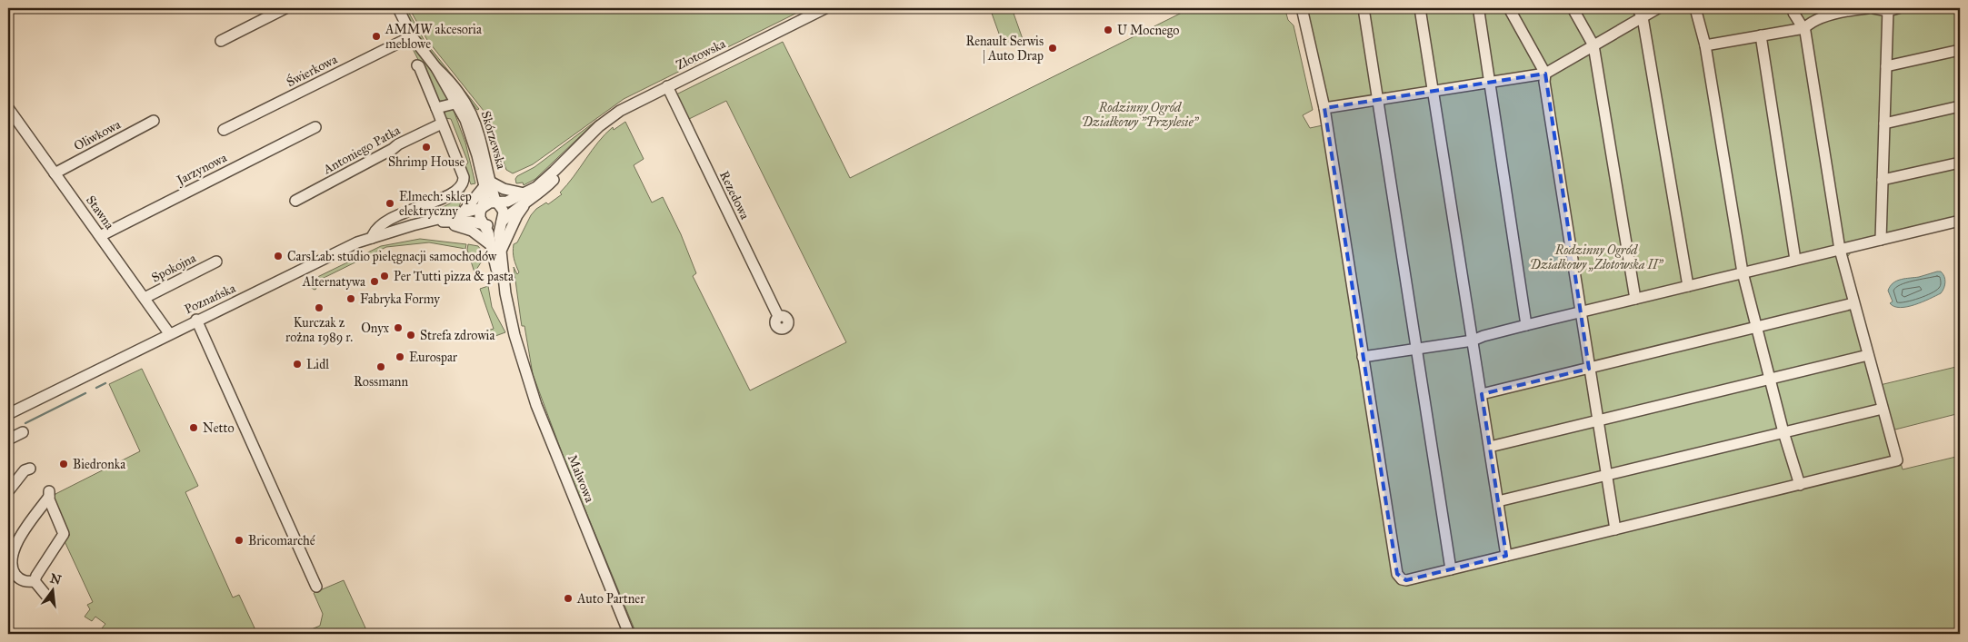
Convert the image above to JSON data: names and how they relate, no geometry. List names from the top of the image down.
{
  "streets": {
    "street": [
      "Złotowska",
      "Świerkowa",
      "Oliwkowa",
      "Skórzewska",
      "Antoniego Patka",
      "Jarzynowa",
      "Rezedowa",
      "Stawna",
      "Spokojna",
      "Poznańska",
      "Malwowa"
    ]
  },
  "crossings": [
    ["Złotowska", "Skórzewska"],
    ["Złotowska", "Rezedowa"],
    ["Złotowska", "Poznańska"],
    ["Złotowska", "Malwowa"],
    ["Świerkowa", "Skórzewska"],
    ["Oliwkowa", "Stawna"],
    ["Skórzewska", "Poznańska"],
    ["Skórzewska", "Malwowa"],
    ["Jarzynowa", "Stawna"],
    ["Stawna", "Spokojna"],
    ["Stawna", "Poznańska"]
  ],
  "parks": ["Rodzinny Ogród Działkowy \"Przylesie\"", "Rodzinny Ogród Działkowy „Złotowska II”"],
  "places": [
    "U Mocnego",
    "AMMW akcesoria meblowe",
    "Renault Serwis | Auto Drap",
    "Shrimp House",
    "Elmech: sklep elektryczny",
    "CarsLab: studio pielęgnacji samochodów",
    "Per Tutti pizza & pasta",
    "Alternatywa",
    "Fabryka Formy",
    "Kurczak z rożna 1989 r.",
    "Onyx",
    "Strefa zdrowia",
    "Eurospar",
    "Lidl",
    "Rossmann",
    "Netto",
    "Biedronka",
    "Bricomarché",
    "Auto Partner"
  ],
  "north": "top"
}
